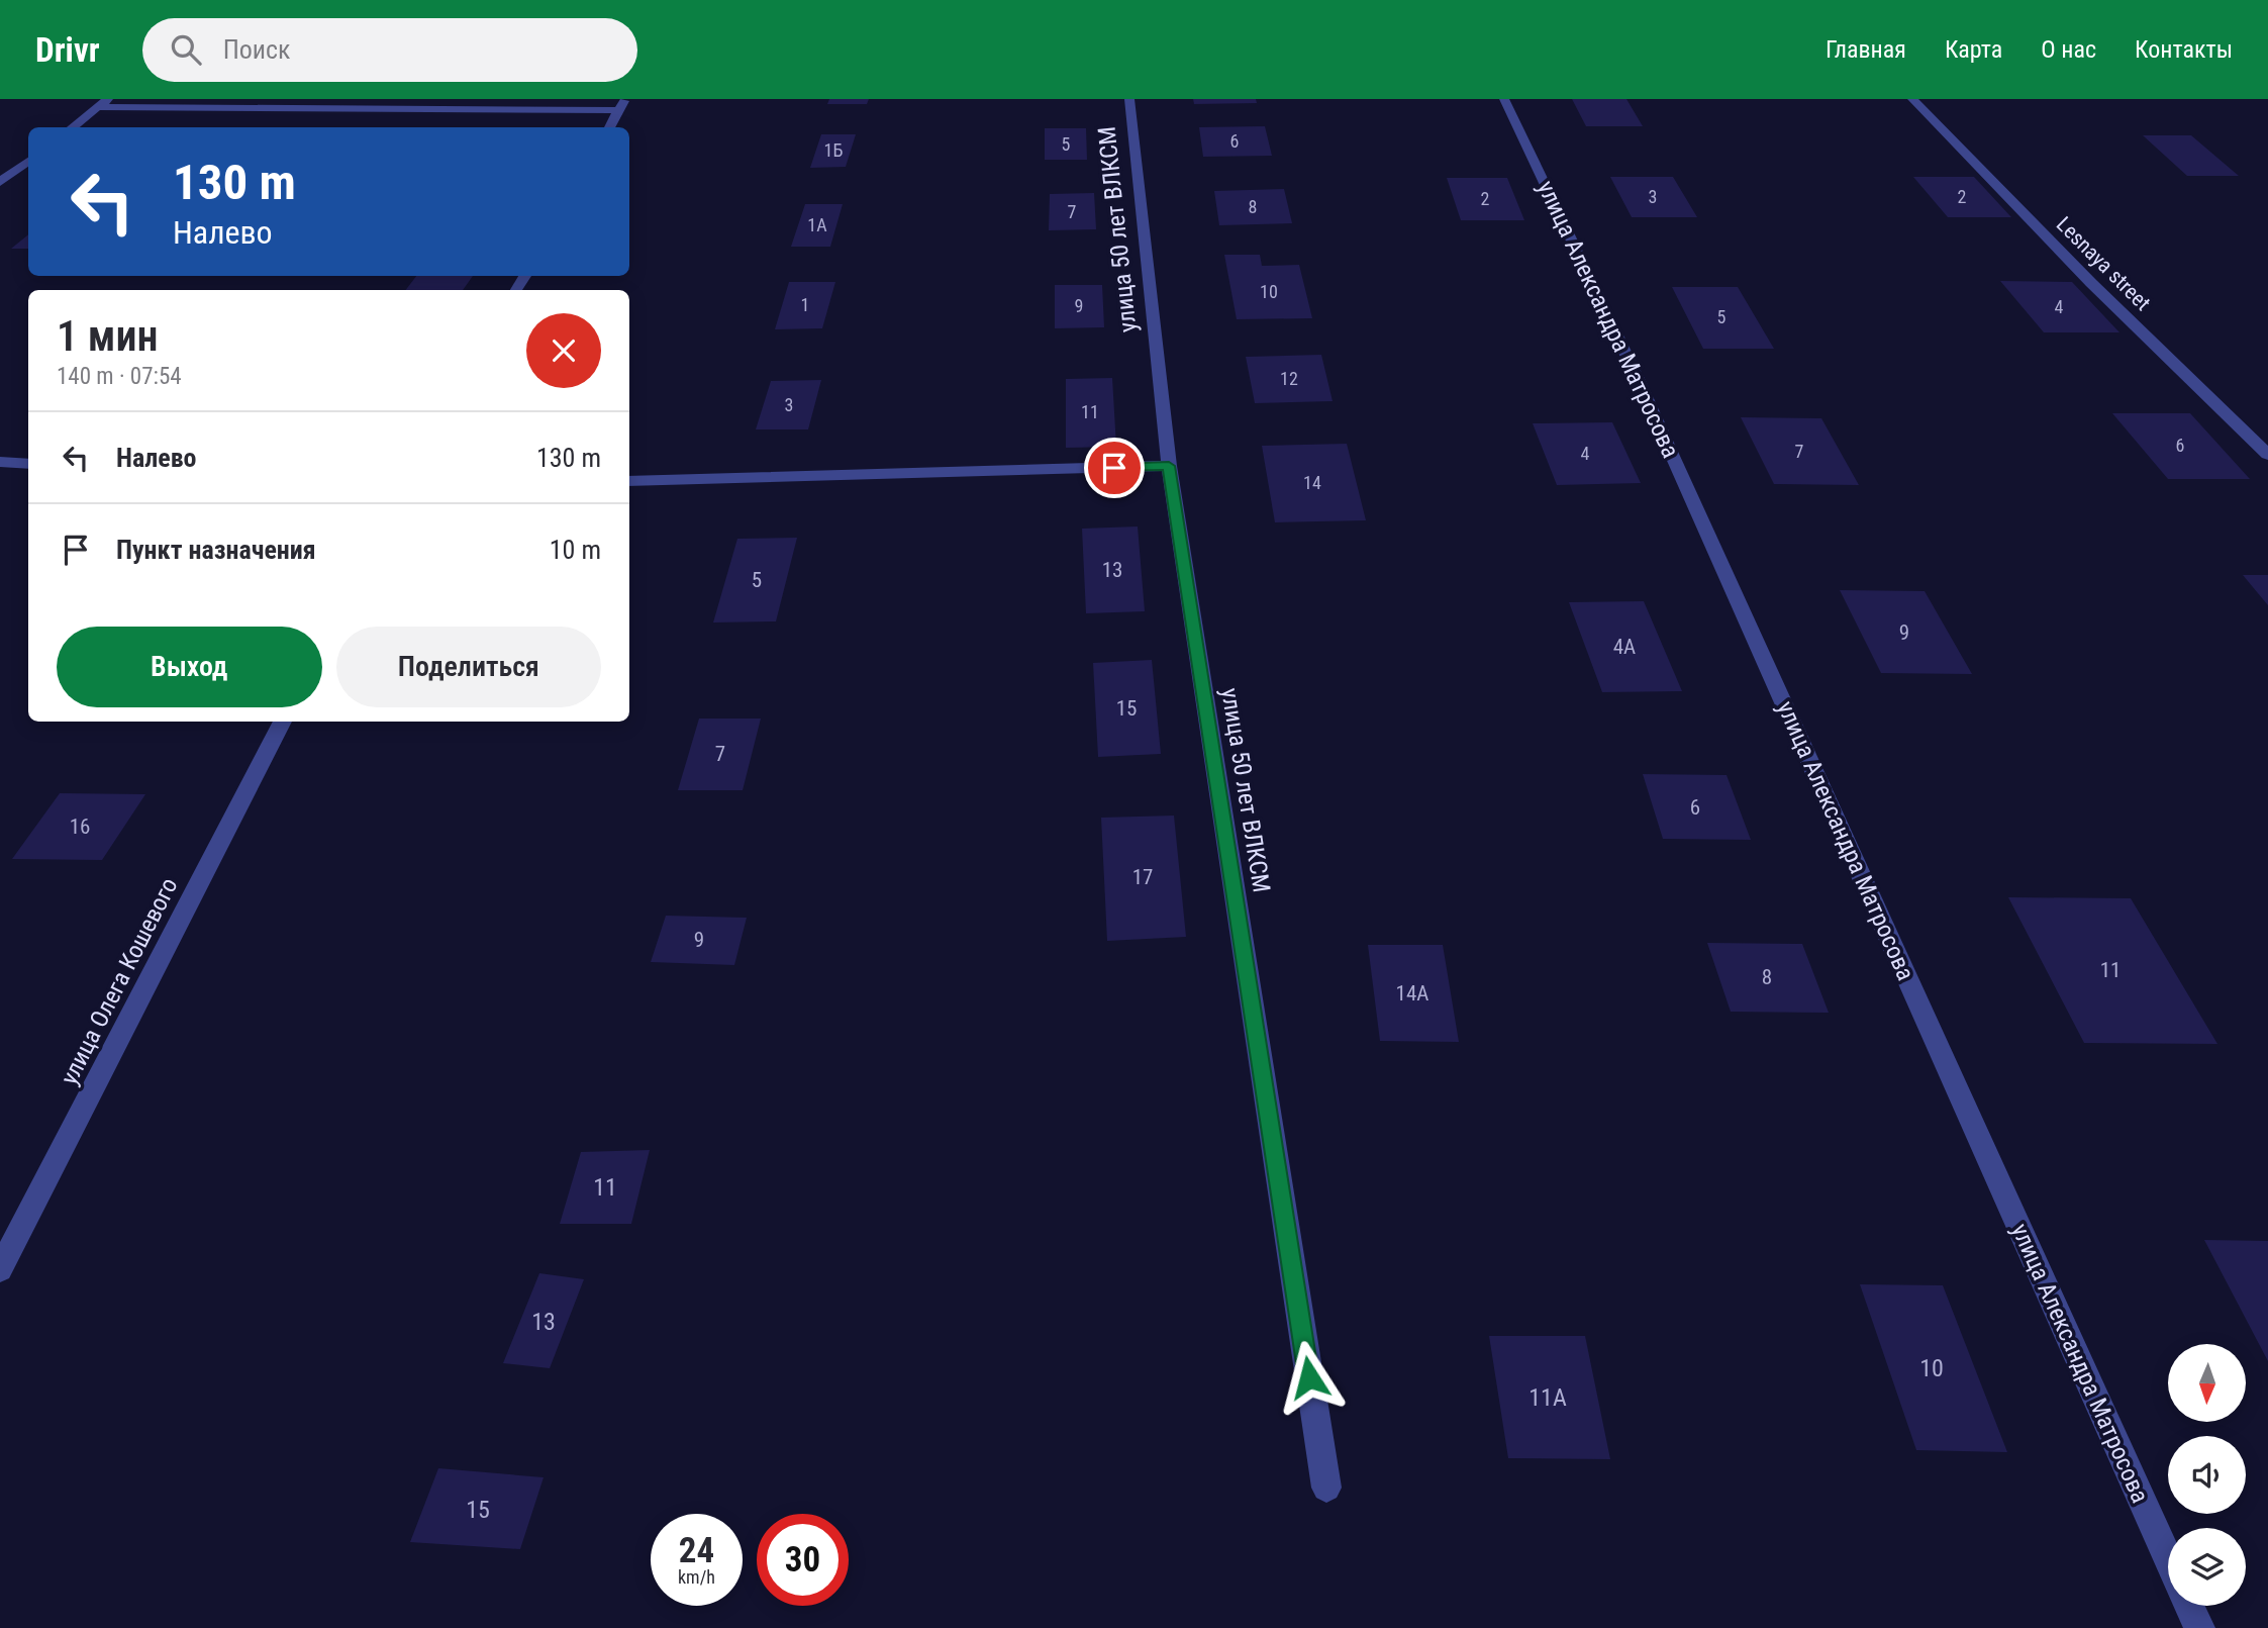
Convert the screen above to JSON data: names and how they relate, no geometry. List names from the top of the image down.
{
  "streets": {
    "street": [
      "улица 50 лет ВЛКСМ",
      "Lesnaya street",
      "улица Александра Матросова",
      "улица Олега Кошевого"
    ]
  },
  "house_numbers": [
    "6",
    "5",
    "1Б",
    "3",
    "2",
    "2",
    "8",
    "7",
    "1А",
    "10",
    "1",
    "9",
    "4",
    "5",
    "12",
    "3",
    "11",
    "6",
    "7",
    "4",
    "14",
    "13",
    "5",
    "9",
    "4А",
    "15",
    "7",
    "6",
    "16",
    "17",
    "9",
    "11",
    "8",
    "14А",
    "11",
    "13",
    "10",
    "11А",
    "15"
  ],
  "north": "bottom",
  "page": {
    "header": "Drivr",
    "search": "Поиск",
    "nav": [
      "Главная",
      "Карта",
      "О нас",
      "Контакты"
    ],
    "turn": ["130 m", "Налево"],
    "heading": ["1 мин", "140 m · 07:54"],
    "list": [
      {
        "name": "Налево",
        "value": "130 m"
      },
      {
        "name": "Пункт назначения",
        "value": "10 m"
      }
    ],
    "buttons": ["Выход", "Поделиться"],
    "speed": "24 km/h",
    "limit": "30"
  }
}
